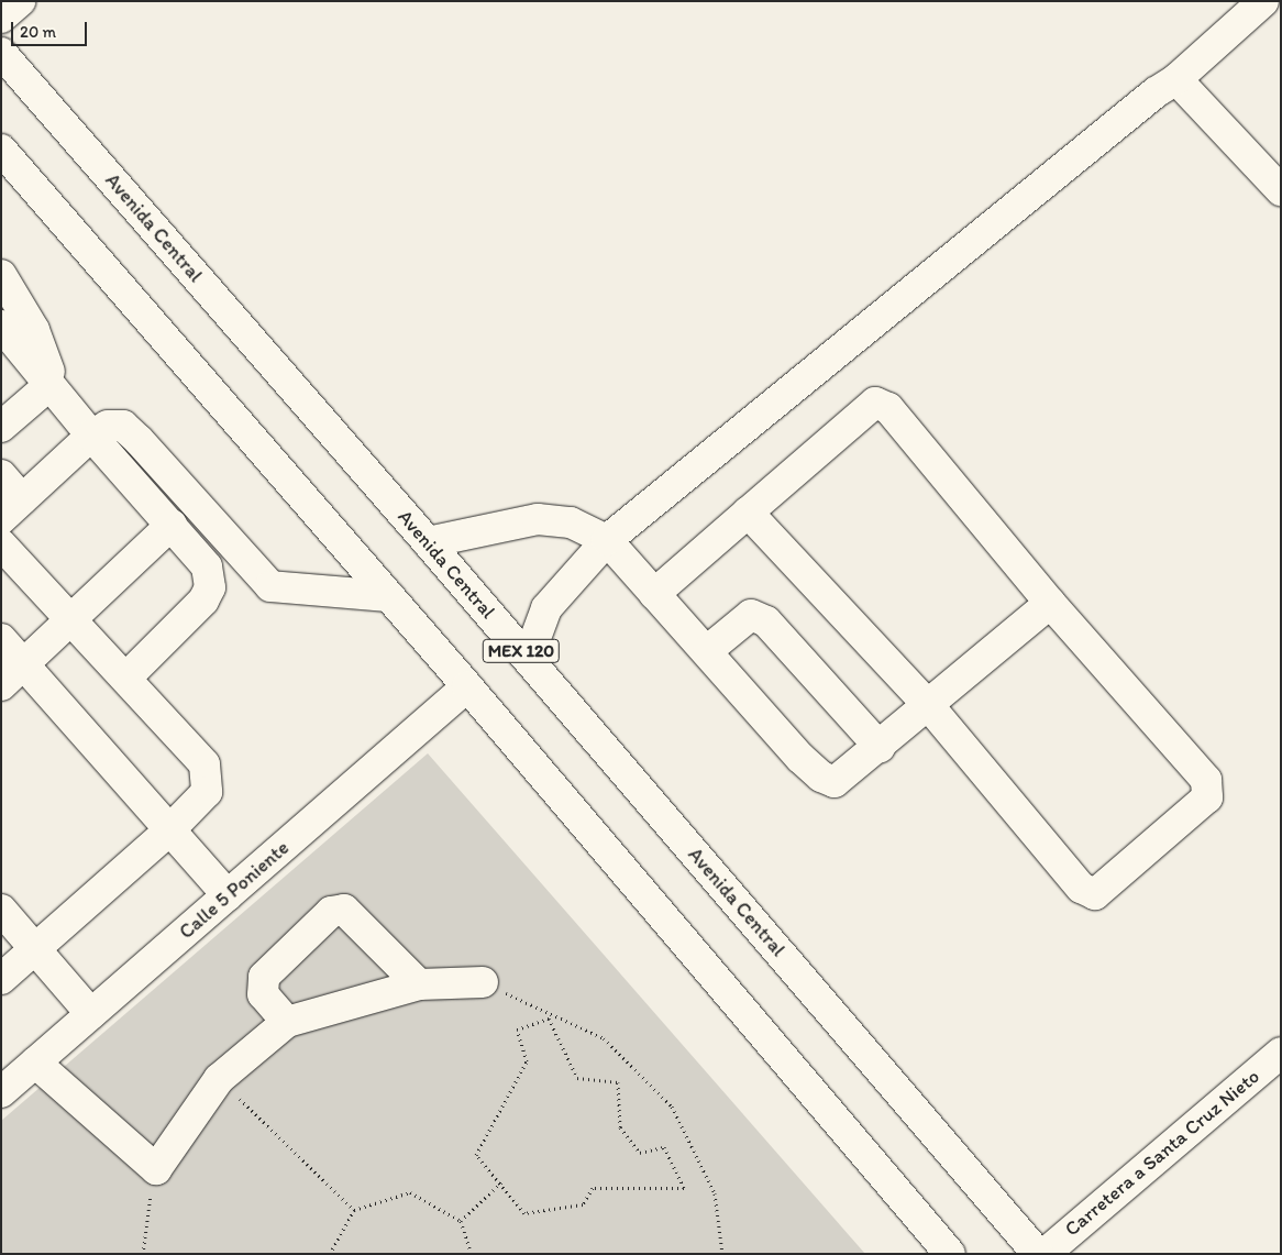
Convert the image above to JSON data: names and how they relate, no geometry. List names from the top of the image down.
{
  "streets": {
    "main road": [
      "Avenida Central",
      "MEX 120",
      "Calle 5 Poniente",
      "Carretera a Santa Cruz Nieto"
    ]
  },
  "crossings": [
    ["MEX 120", "Calle 5 Poniente"]
  ],
  "scale_bar": "20 m"
}
